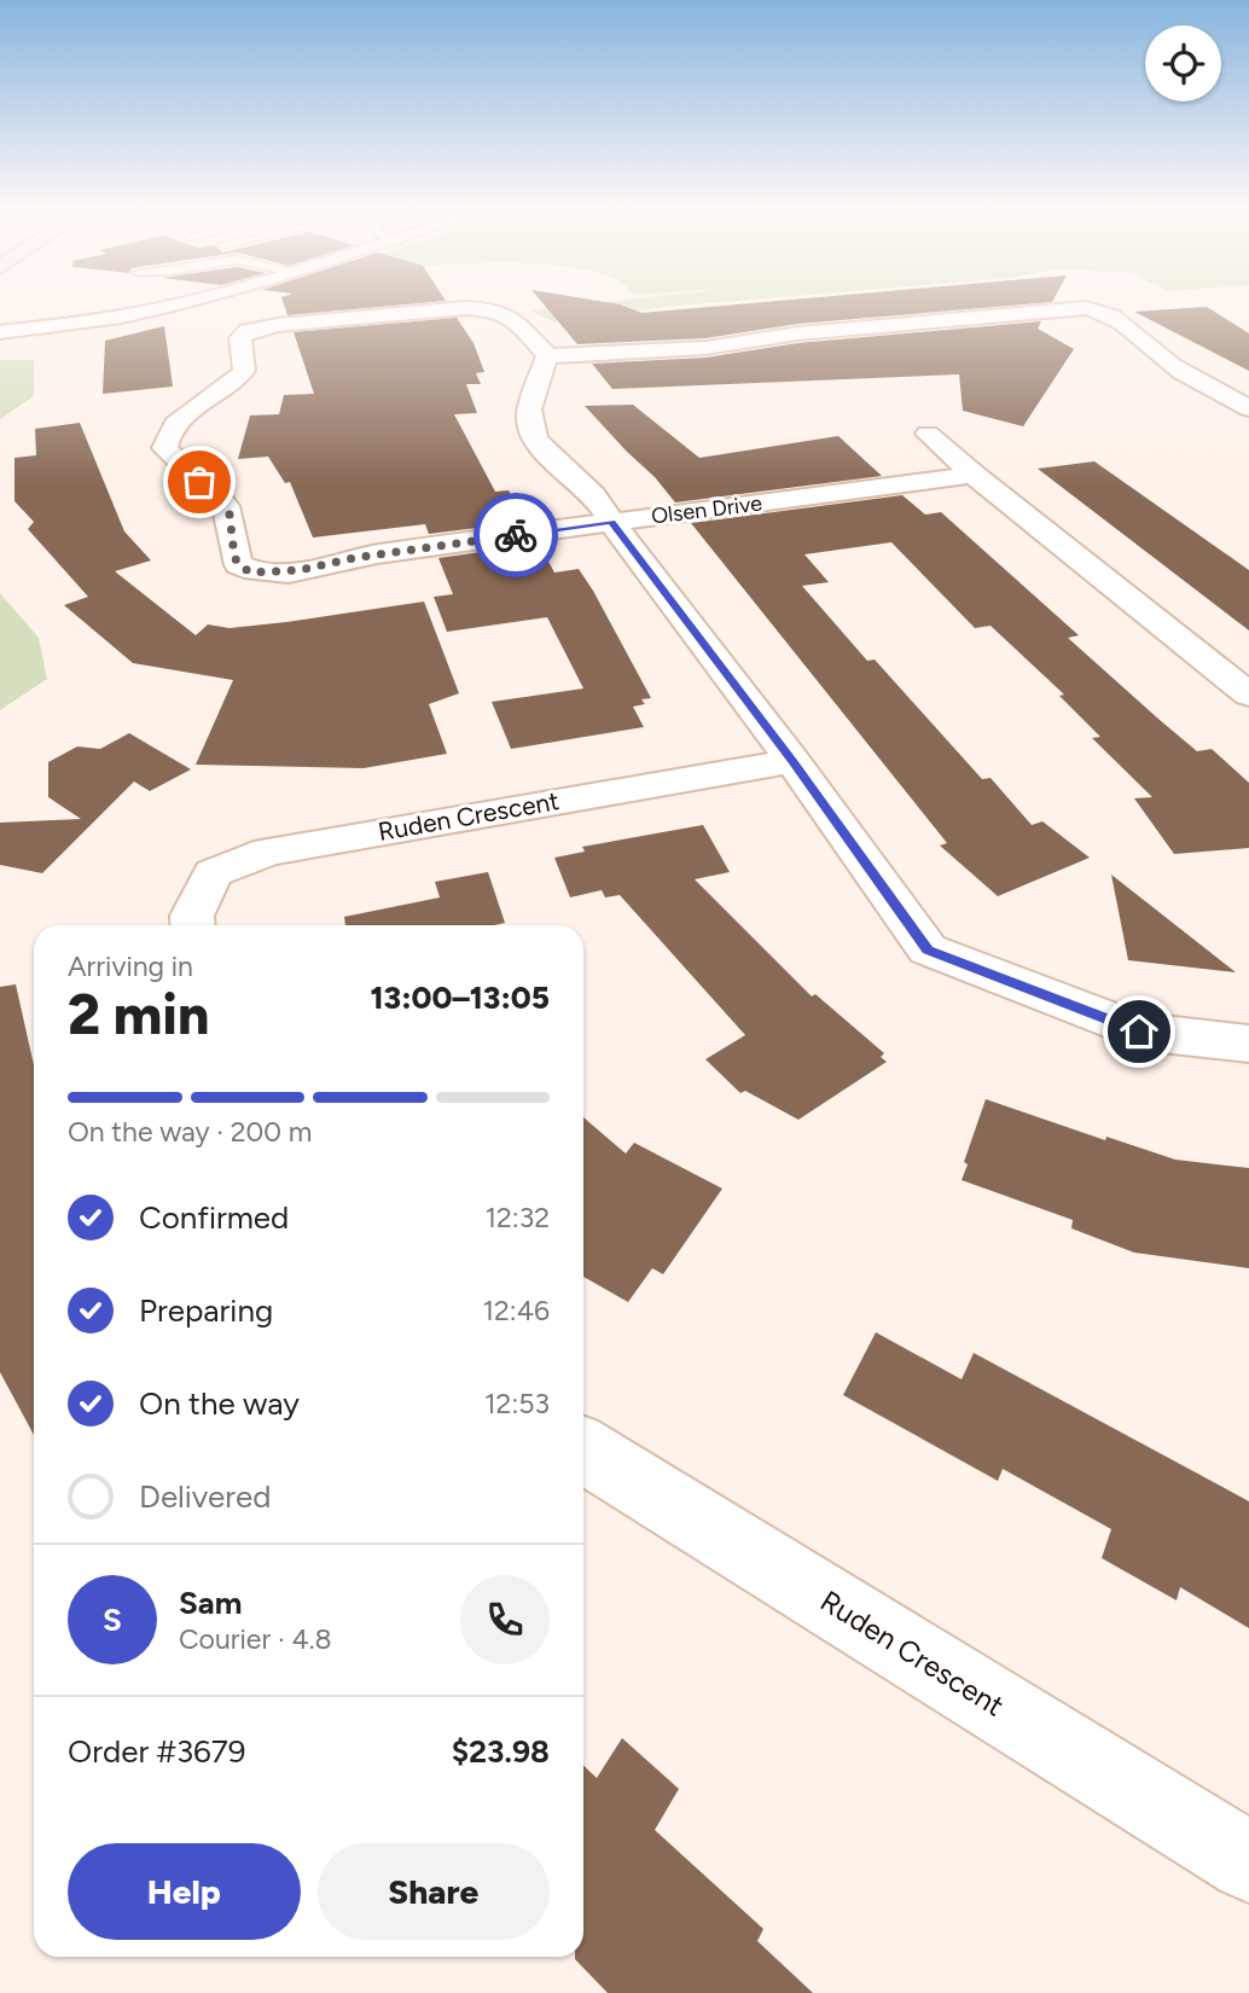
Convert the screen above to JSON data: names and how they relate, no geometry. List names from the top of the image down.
{
  "streets": {
    "street": ["Olsen Drive", "Ruden Crescent"]
  },
  "page": {
    "heading": ["2 min", "Arriving in", "13:00–13:05"],
    "panel": [
      "Sam",
      "Courier · 4.8",
      "Order #3679",
      "$23.98"
    ],
    "bar": "On the way · 200 m",
    "list": [
      ["Confirmed", "12:32"],
      ["Preparing", "12:46"],
      ["On the way", "12:53"],
      "Delivered"
    ],
    "round": "S",
    "buttons": ["Help", "Share"]
  }
}
